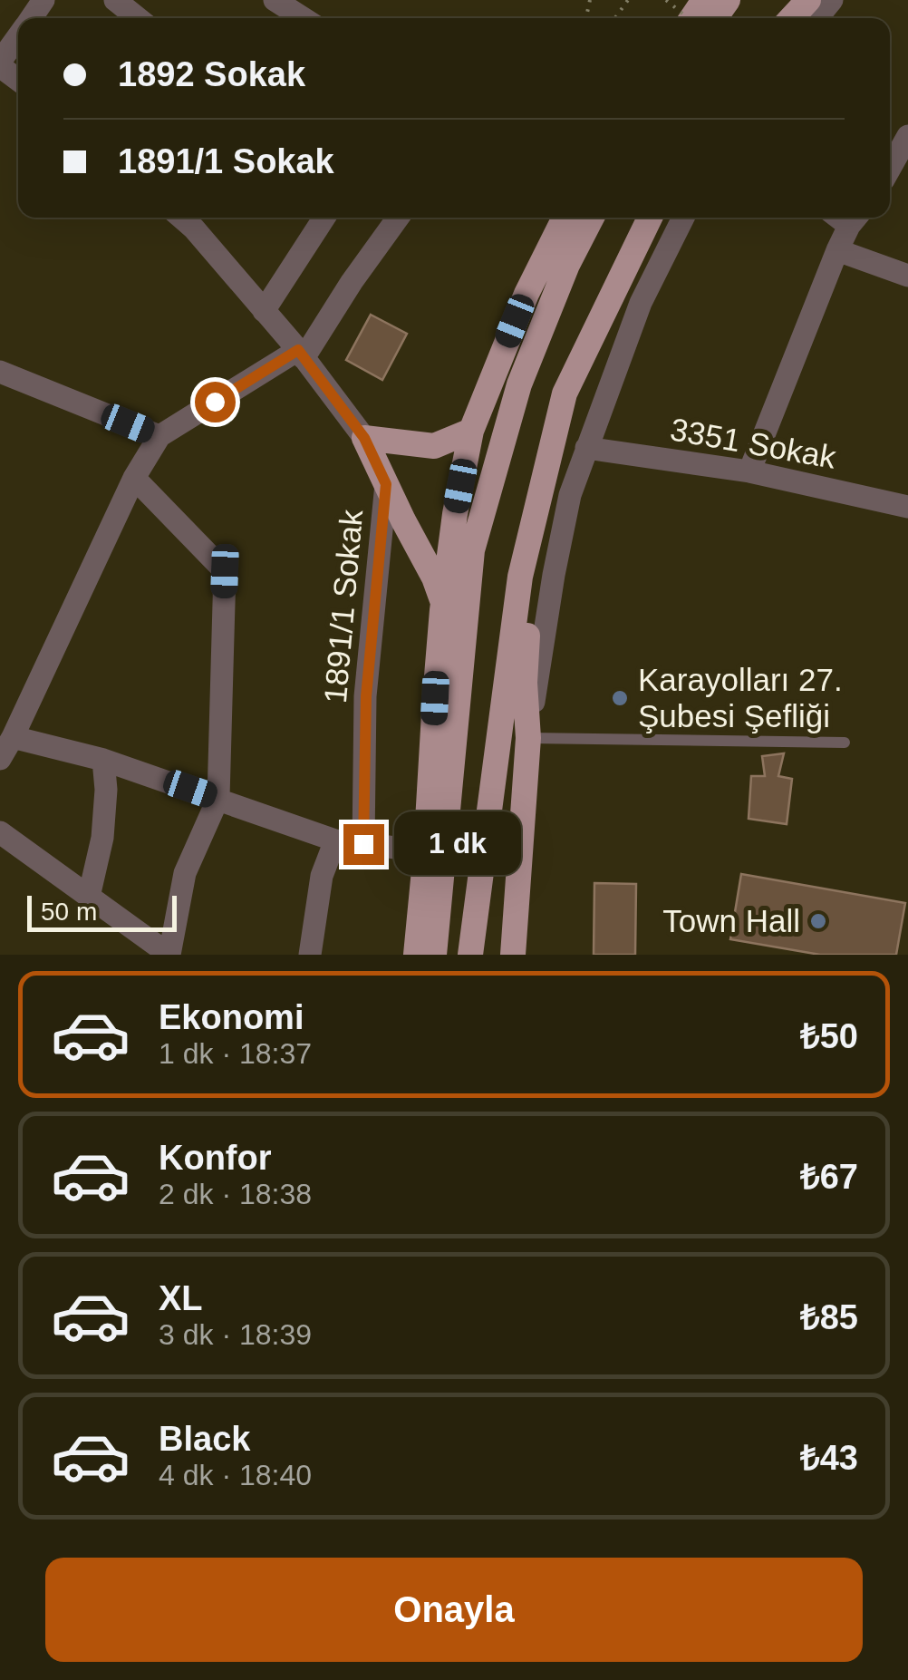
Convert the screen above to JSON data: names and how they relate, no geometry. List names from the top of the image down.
{
  "streets": {
    "street": ["3351 Sokak", "1891/1 Sokak"]
  },
  "places": ["Karayolları 27. Şubesi Şefliği", "Town Hall"],
  "scale_bar": "50 m",
  "page": {
    "banner": ["1892 Sokak", "1891/1 Sokak"],
    "bubble": "1 dk",
    "scale": "50 m",
    "list": [
      {
        "name": "Ekonomi",
        "note": "1 dk · 18:37",
        "value": "₺50"
      },
      {
        "name": "Konfor",
        "note": "2 dk · 18:38",
        "value": "₺67"
      },
      {
        "name": "XL",
        "note": "3 dk · 18:39",
        "value": "₺85"
      },
      {
        "name": "Black",
        "note": "4 dk · 18:40",
        "value": "₺43"
      }
    ],
    "buttons": "Onayla"
  }
}
